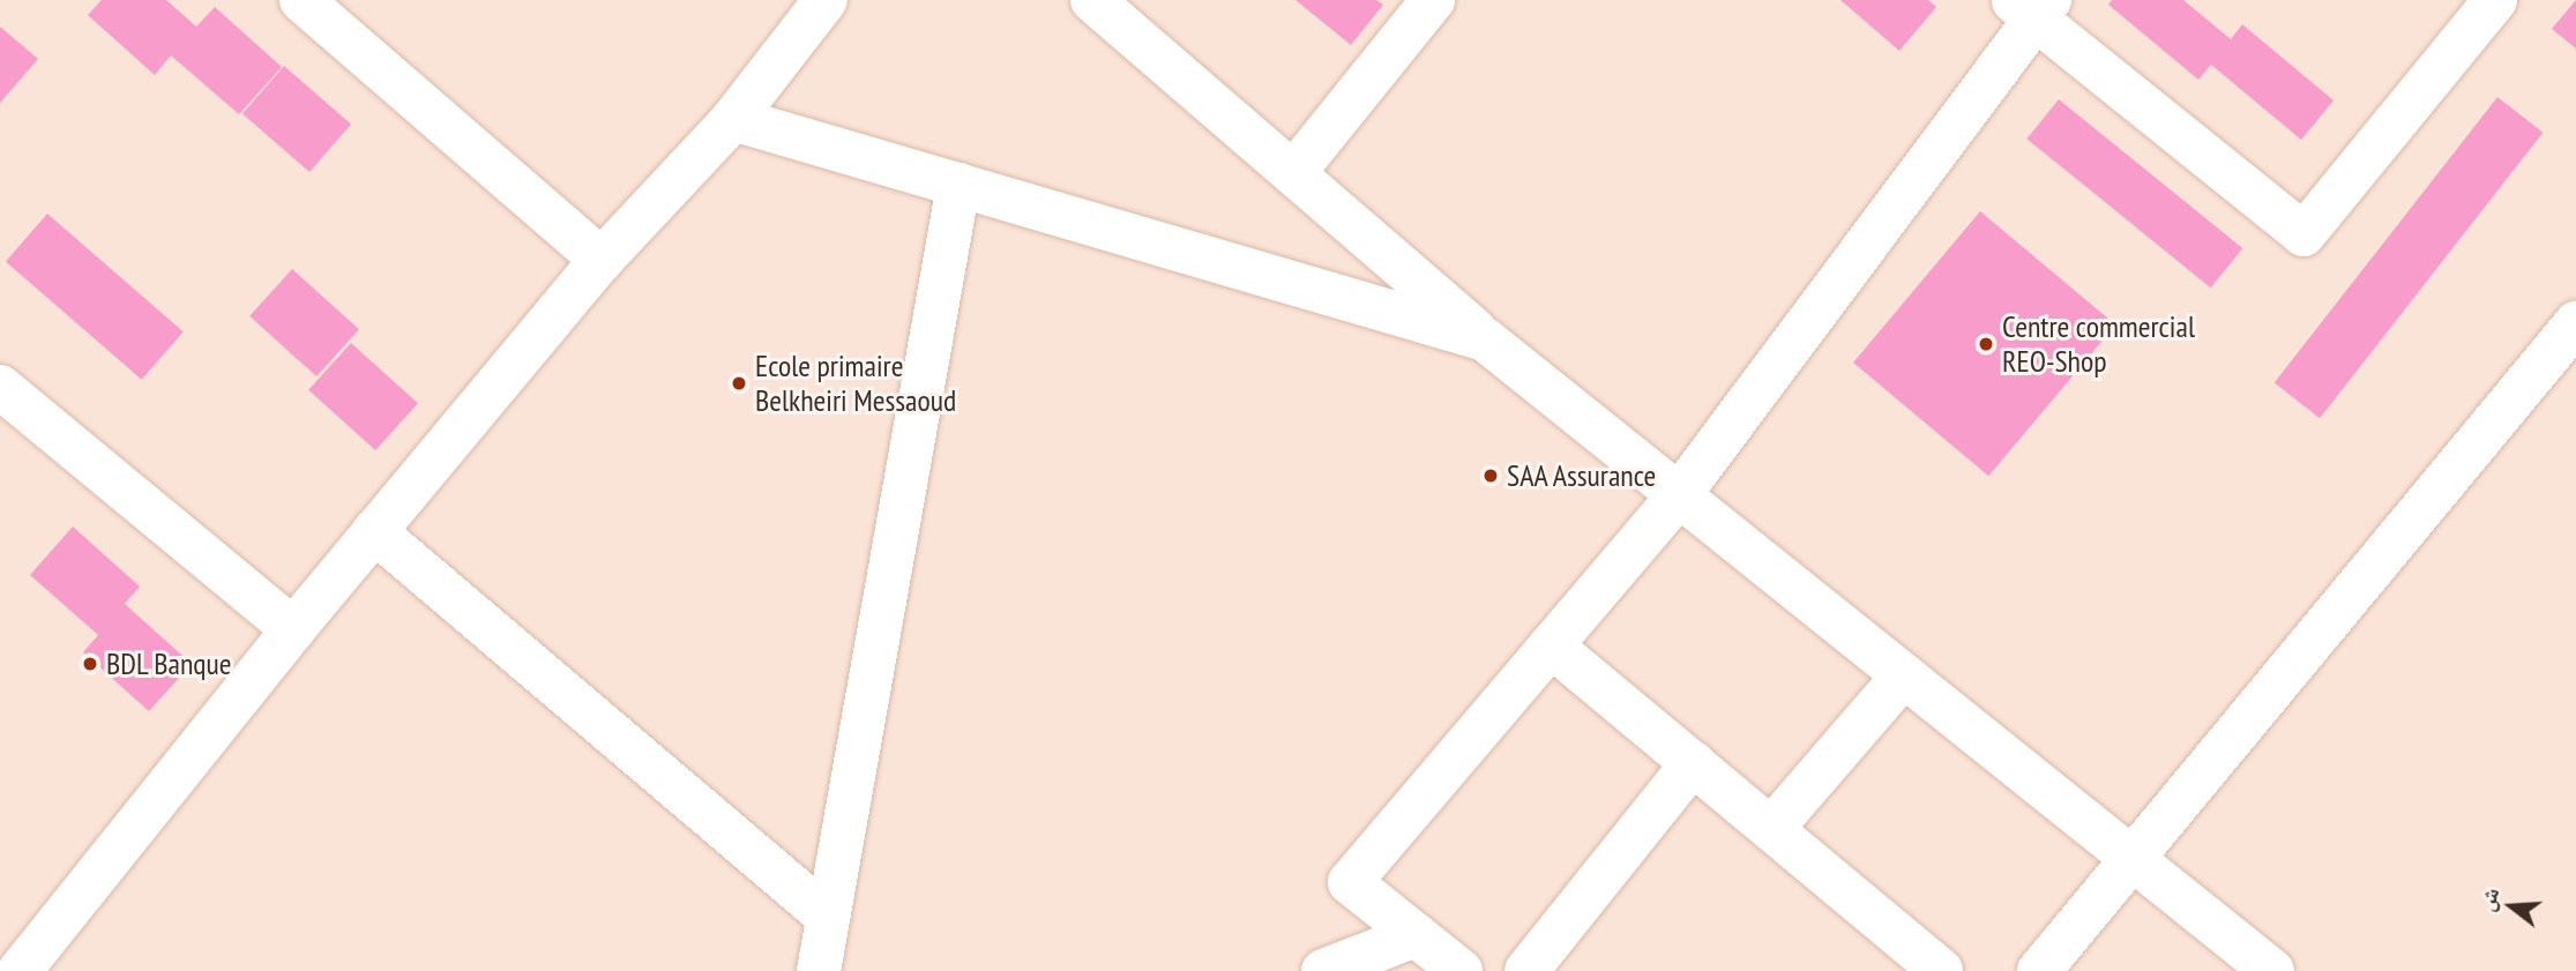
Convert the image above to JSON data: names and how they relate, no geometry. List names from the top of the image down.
{
  "places": [
    "Centre commercial REO-Shop",
    "Ecole primaire Belkheiri Messaoud",
    "SAA Assurance",
    "BDL Banque"
  ],
  "north": "left"
}
